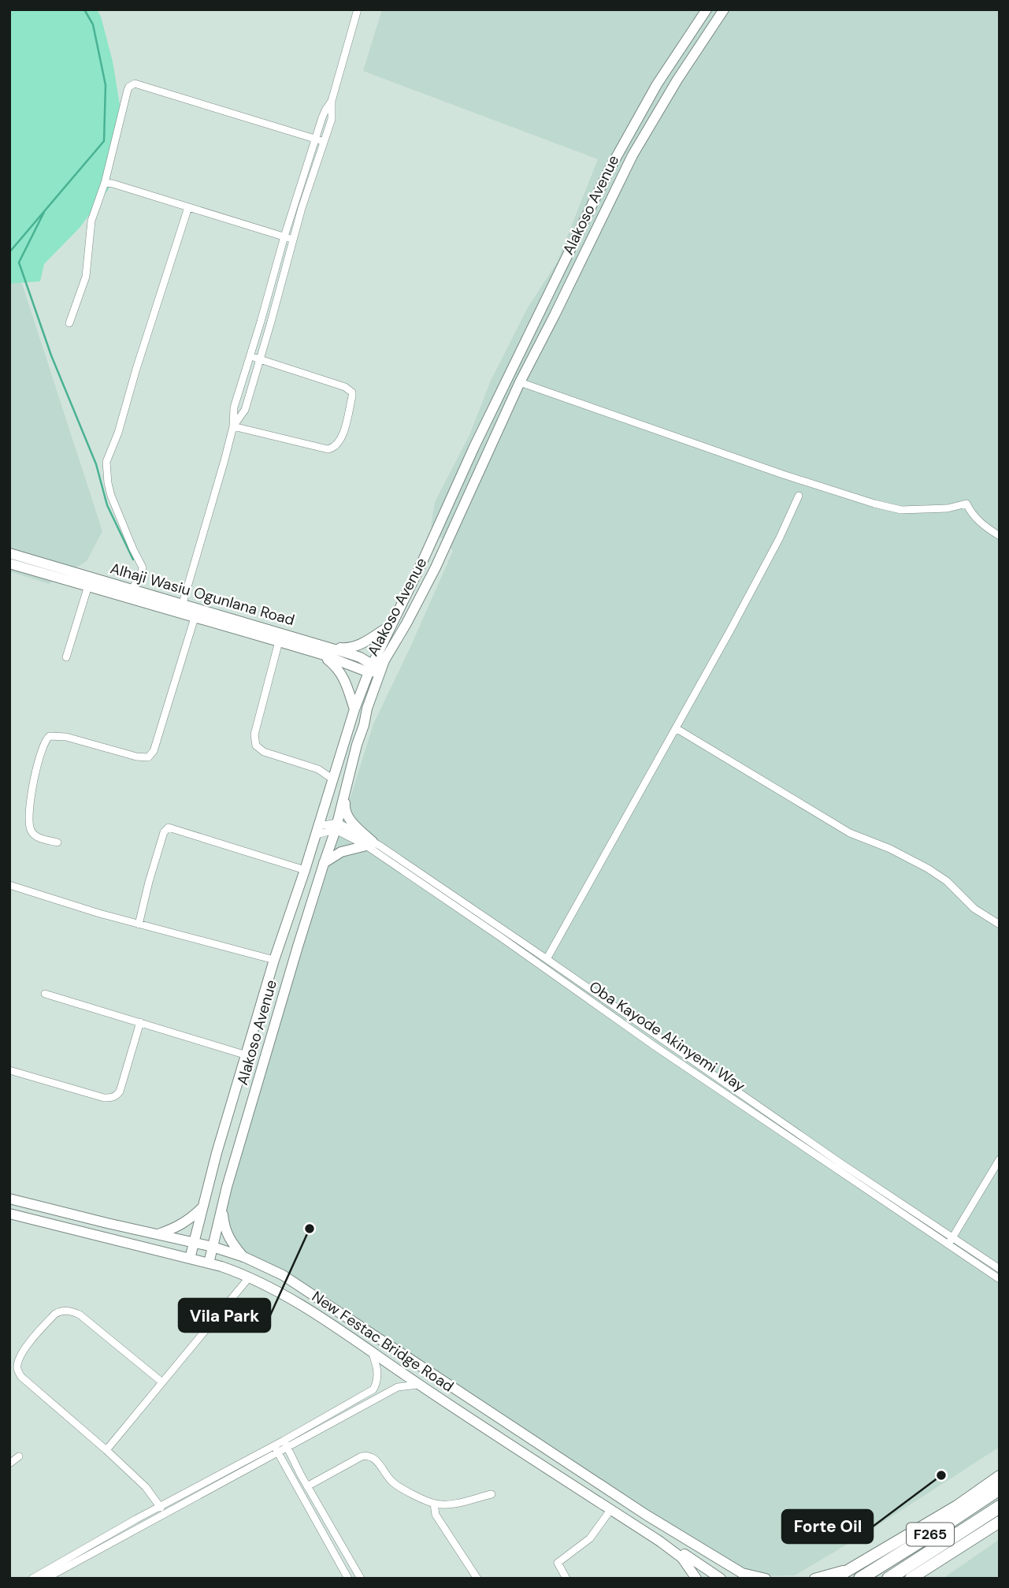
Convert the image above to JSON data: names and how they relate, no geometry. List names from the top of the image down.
{
  "streets": {
    "highway": ["F265"],
    "street": [
      "Alakoso Avenue",
      "Alhaji Wasiu Ogunlana Road",
      "Oba Kayode Akinyemi Way",
      "New Festac Bridge Road"
    ]
  },
  "crossings": [
    ["Alakoso Avenue", "Alhaji Wasiu Ogunlana Road"],
    ["Alakoso Avenue", "Oba Kayode Akinyemi Way"],
    ["Alakoso Avenue", "New Festac Bridge Road"]
  ],
  "places": ["Vila Park", "Forte Oil"]
}
